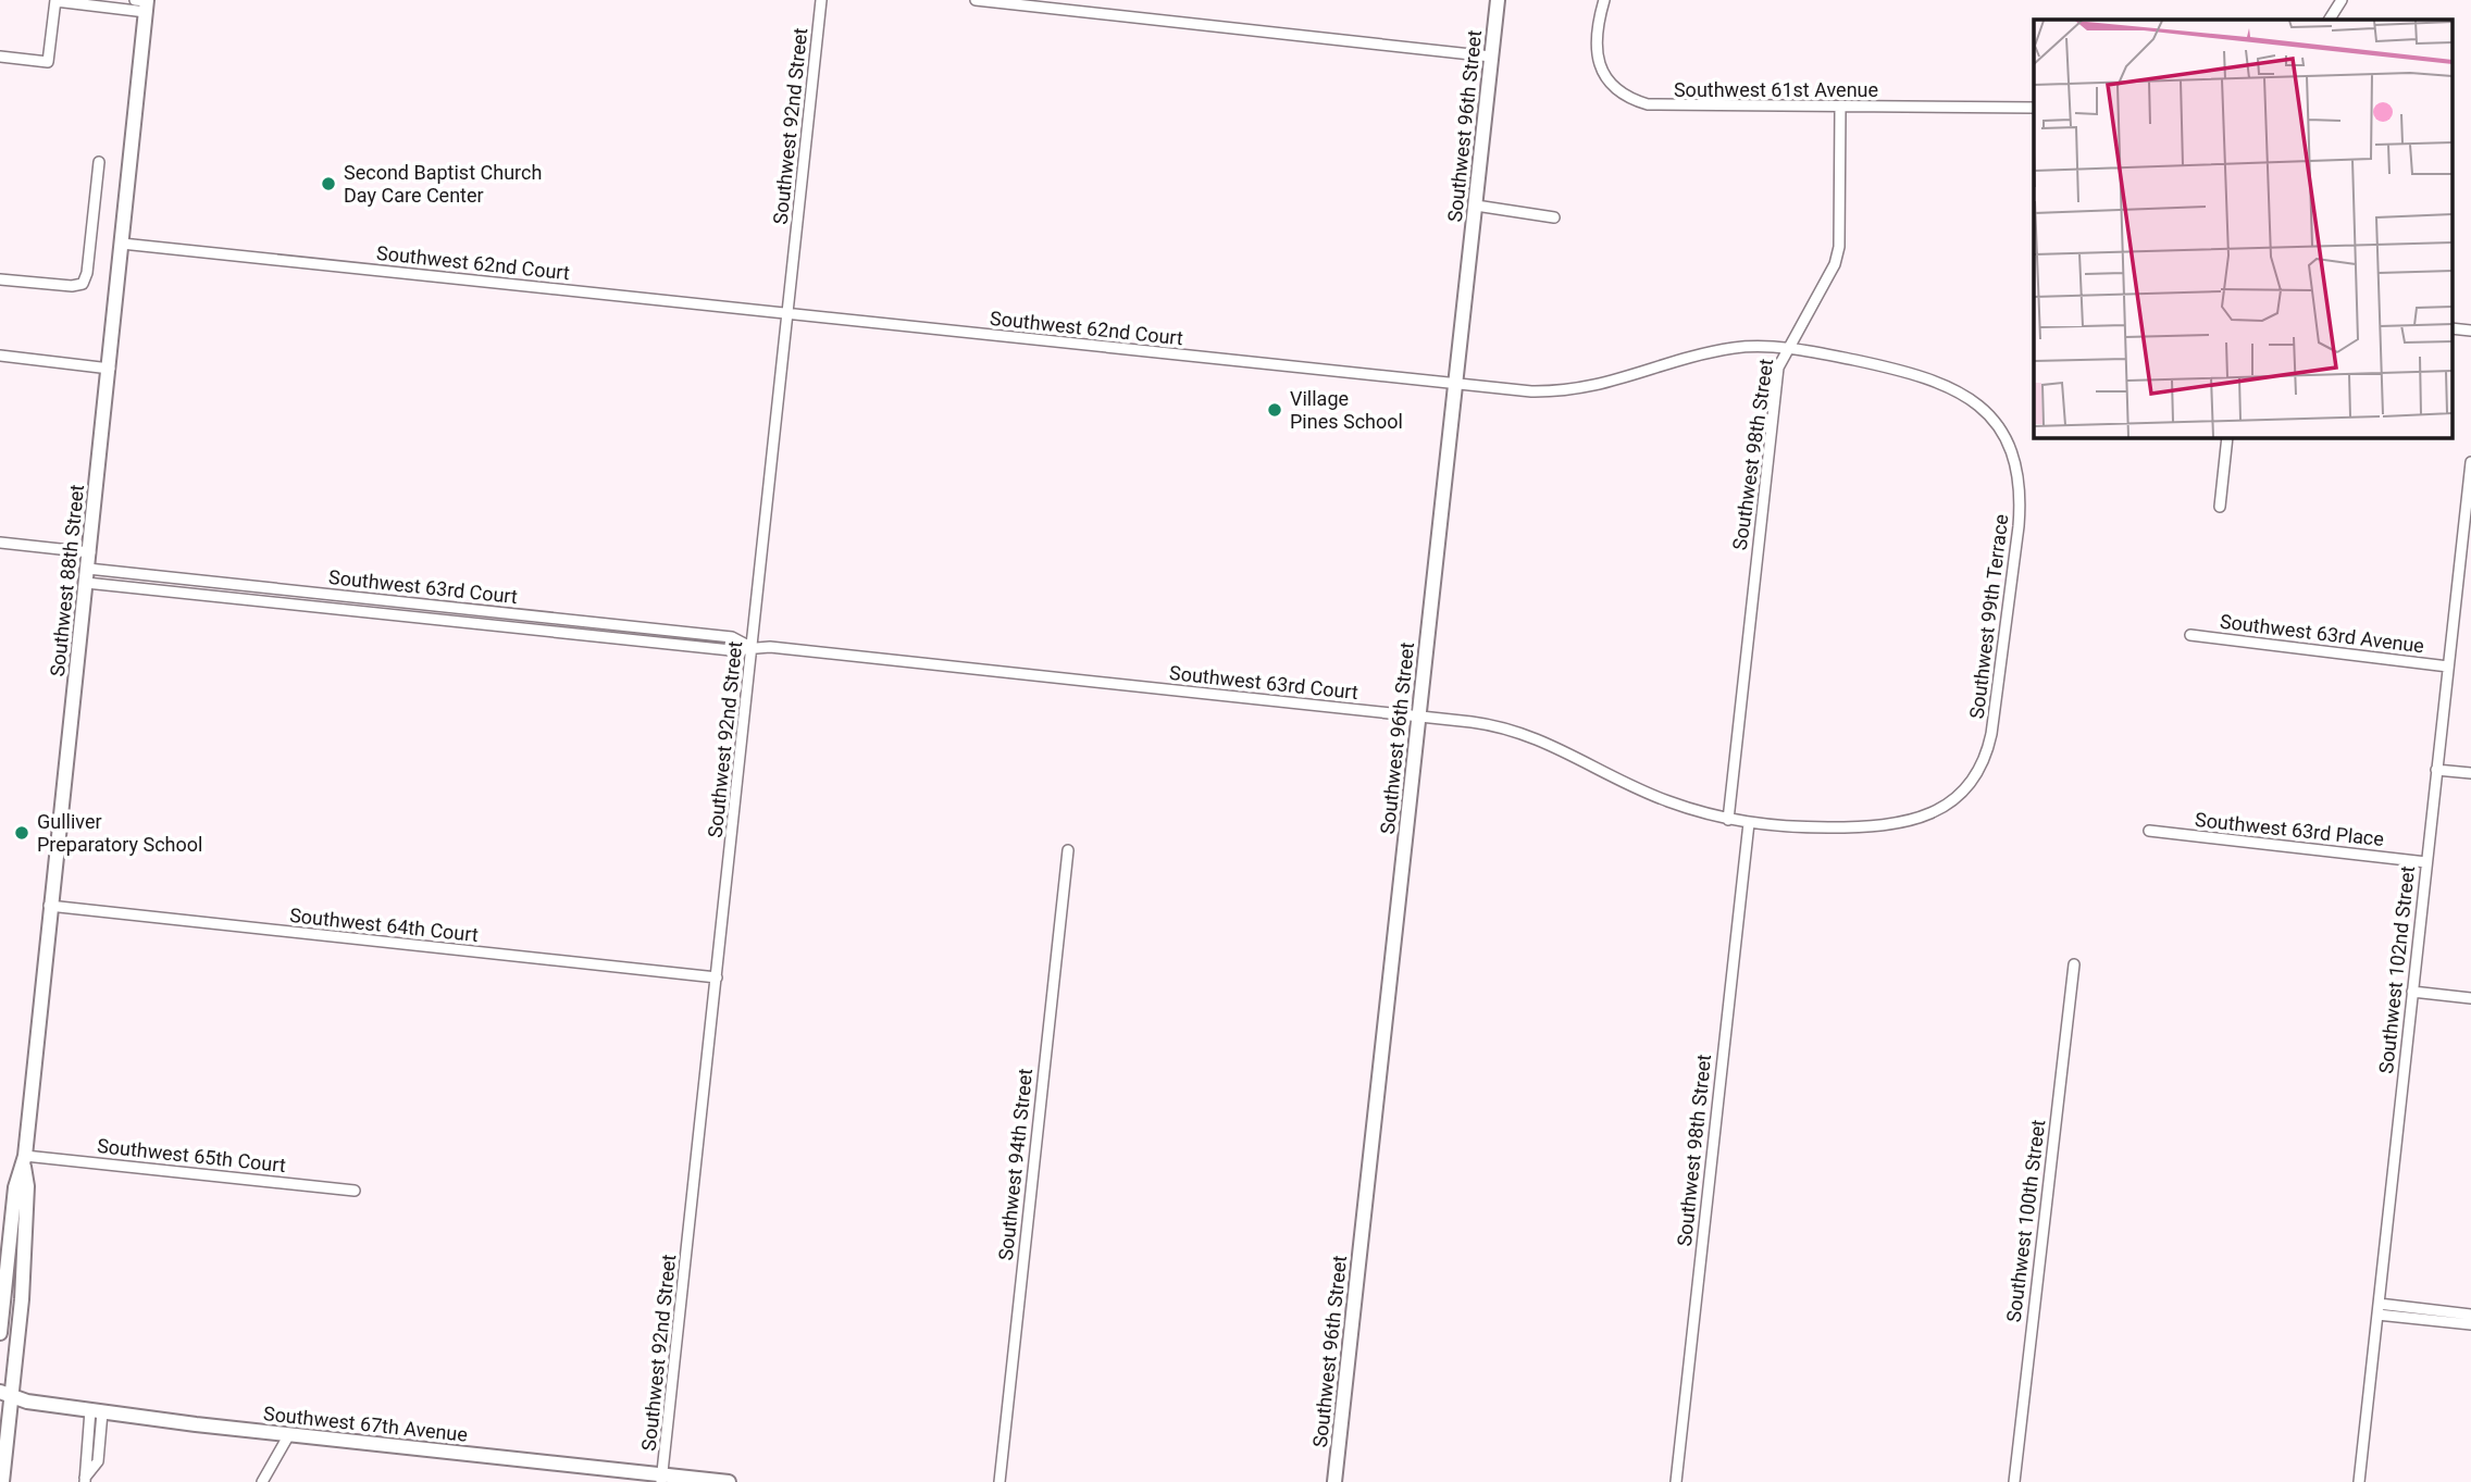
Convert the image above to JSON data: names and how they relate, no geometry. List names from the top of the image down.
{
  "streets": {
    "street": [
      "Southwest 61st Avenue",
      "Southwest 92nd Street",
      "Southwest 96th Street",
      "Southwest 62nd Court",
      "Southwest 98th Street",
      "Southwest 88th Street",
      "Southwest 63rd Court",
      "Southwest 99th Terrace",
      "Southwest 63rd Avenue",
      "Southwest 63rd Place",
      "Southwest 64th Court",
      "Southwest 102nd Street",
      "Southwest 65th Court",
      "Southwest 94th Street",
      "Southwest 100th Street",
      "Southwest 67th Avenue"
    ]
  },
  "crossings": [
    ["Southwest 61st Avenue", "Southwest 98th Street"],
    ["Southwest 92nd Street", "Southwest 62nd Court"],
    ["Southwest 92nd Street", "Southwest 63rd Court"],
    ["Southwest 92nd Street", "Southwest 64th Court"],
    ["Southwest 92nd Street", "Southwest 67th Avenue"],
    ["Southwest 96th Street", "Southwest 62nd Court"],
    ["Southwest 96th Street", "Southwest 63rd Court"],
    ["Southwest 62nd Court", "Southwest 98th Street"],
    ["Southwest 62nd Court", "Southwest 88th Street"],
    ["Southwest 62nd Court", "Southwest 99th Terrace"],
    ["Southwest 98th Street", "Southwest 63rd Court"],
    ["Southwest 88th Street", "Southwest 63rd Court"],
    ["Southwest 88th Street", "Southwest 64th Court"],
    ["Southwest 88th Street", "Southwest 65th Court"],
    ["Southwest 88th Street", "Southwest 67th Avenue"],
    ["Southwest 63rd Court", "Southwest 99th Terrace"],
    ["Southwest 63rd Avenue", "Southwest 102nd Street"],
    ["Southwest 63rd Place", "Southwest 102nd Street"]
  ],
  "places": ["Second Baptist Church Day Care Center", "Village Pines School", "Gulliver Preparatory School"]
}
